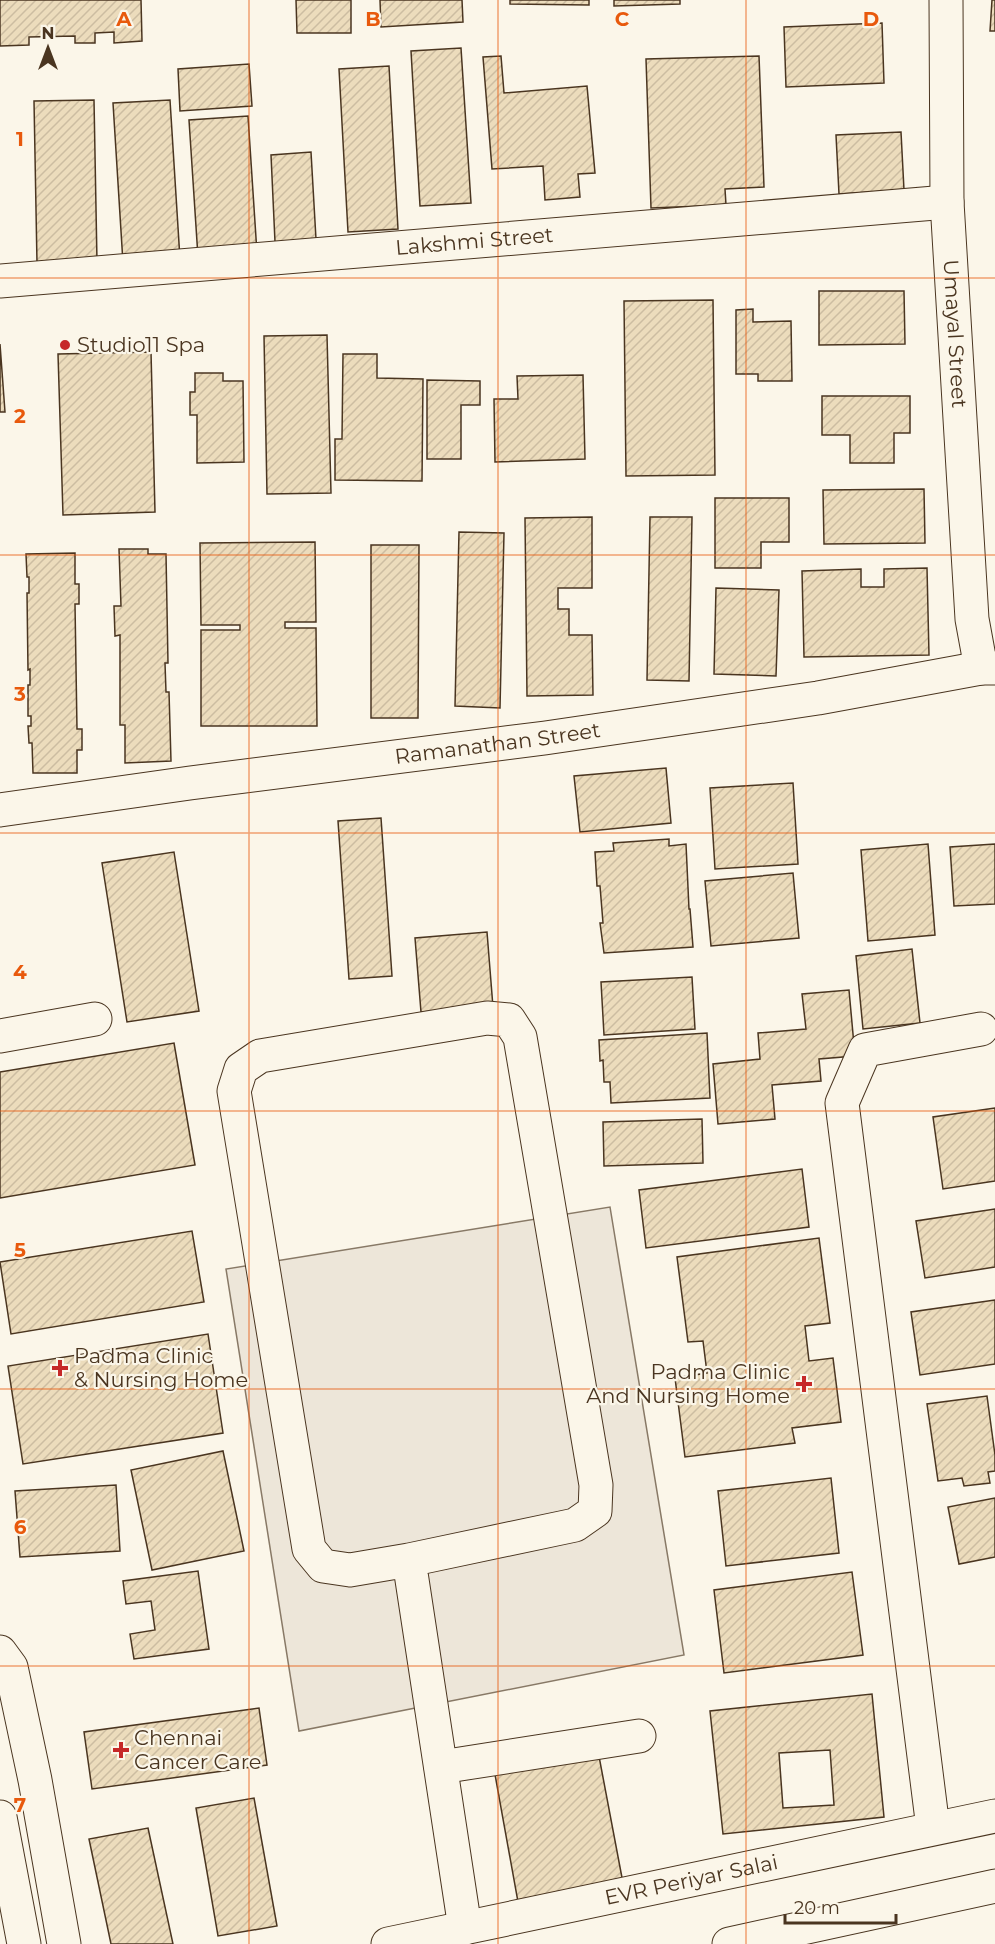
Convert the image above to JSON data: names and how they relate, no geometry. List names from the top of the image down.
{
  "streets": {
    "street": [
      "Lakshmi Street",
      "Umayal Street",
      "Ramanathan Street",
      "EVR Periyar Salai"
    ]
  },
  "crossings": [
    ["Lakshmi Street", "Umayal Street"],
    ["Umayal Street", "Ramanathan Street"]
  ],
  "places": {
    "other": ["Studio11 Spa"],
    "health": ["Padma Clinic & Nursing Home", "Padma Clinic And Nursing Home", "Chennai Cancer Care"]
  },
  "scale_bar": "20 m",
  "north": "top",
  "grid": {
    "columns": [
      "A",
      "B",
      "C",
      "D"
    ],
    "rows": [
      "1",
      "2",
      "3",
      "4",
      "5",
      "6",
      "7"
    ]
  }
}
